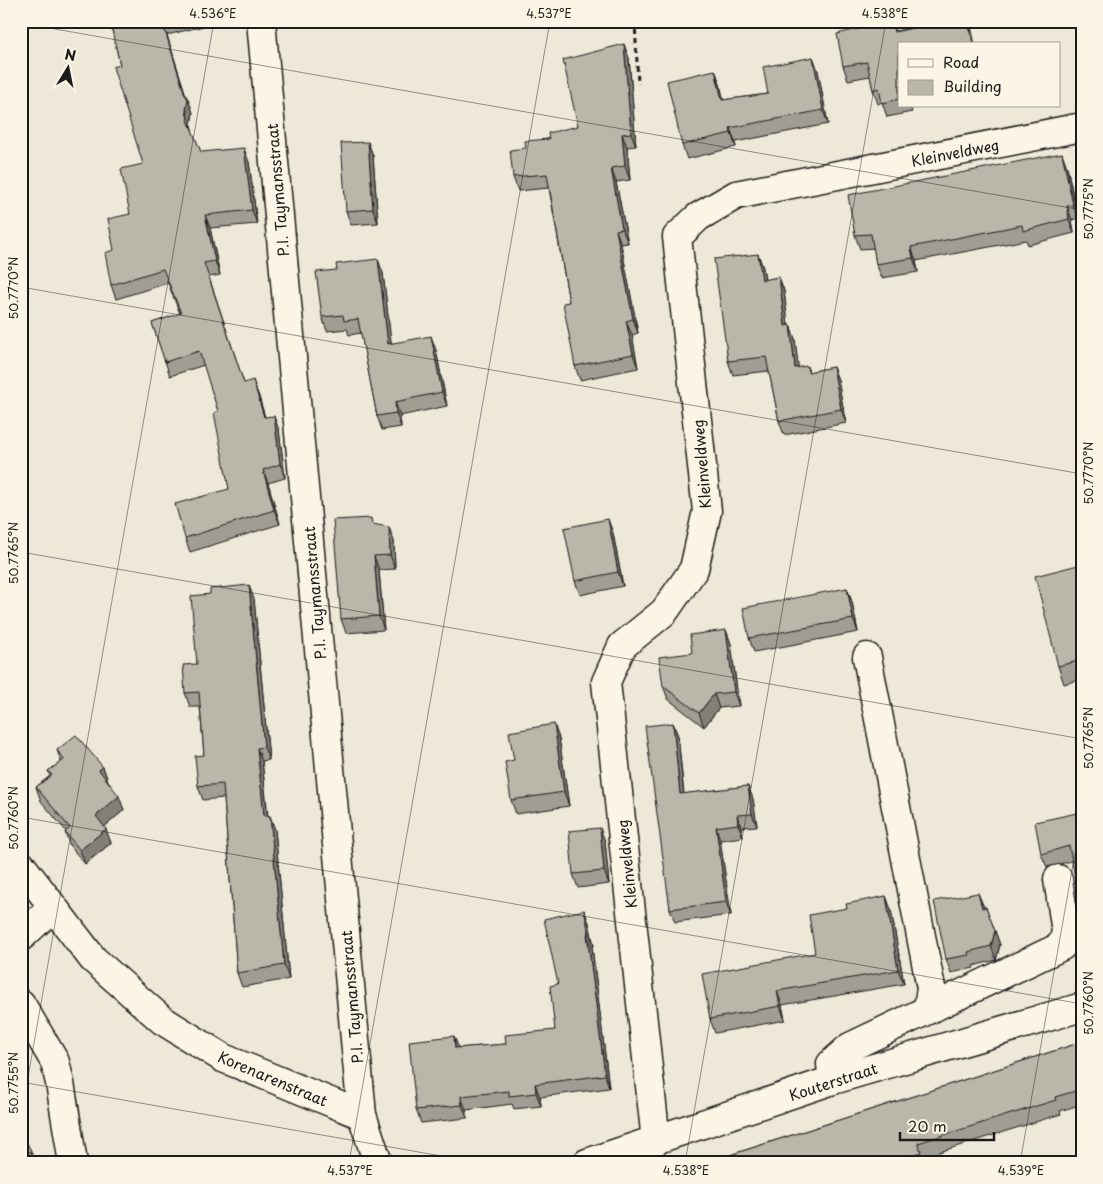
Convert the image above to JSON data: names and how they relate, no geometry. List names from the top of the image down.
{
  "streets": {
    "street": [
      "Kleinveldweg",
      "P.I. Taymansstraat",
      "Korenarenstraat",
      "Kouterstraat"
    ]
  },
  "crossings": [
    ["Kleinveldweg", "Kouterstraat"],
    ["P.I. Taymansstraat", "Korenarenstraat"]
  ],
  "legend": ["Road", "Building"],
  "scale_bar": "20 m",
  "north": "top",
  "coordinates": [
    "4.536°E",
    "4.537°E",
    "4.538°E",
    "50.7775°N",
    "50.7770°N",
    "50.7765°N",
    "50.7760°N",
    "50.7755°N",
    "4.539°E"
  ]
}
